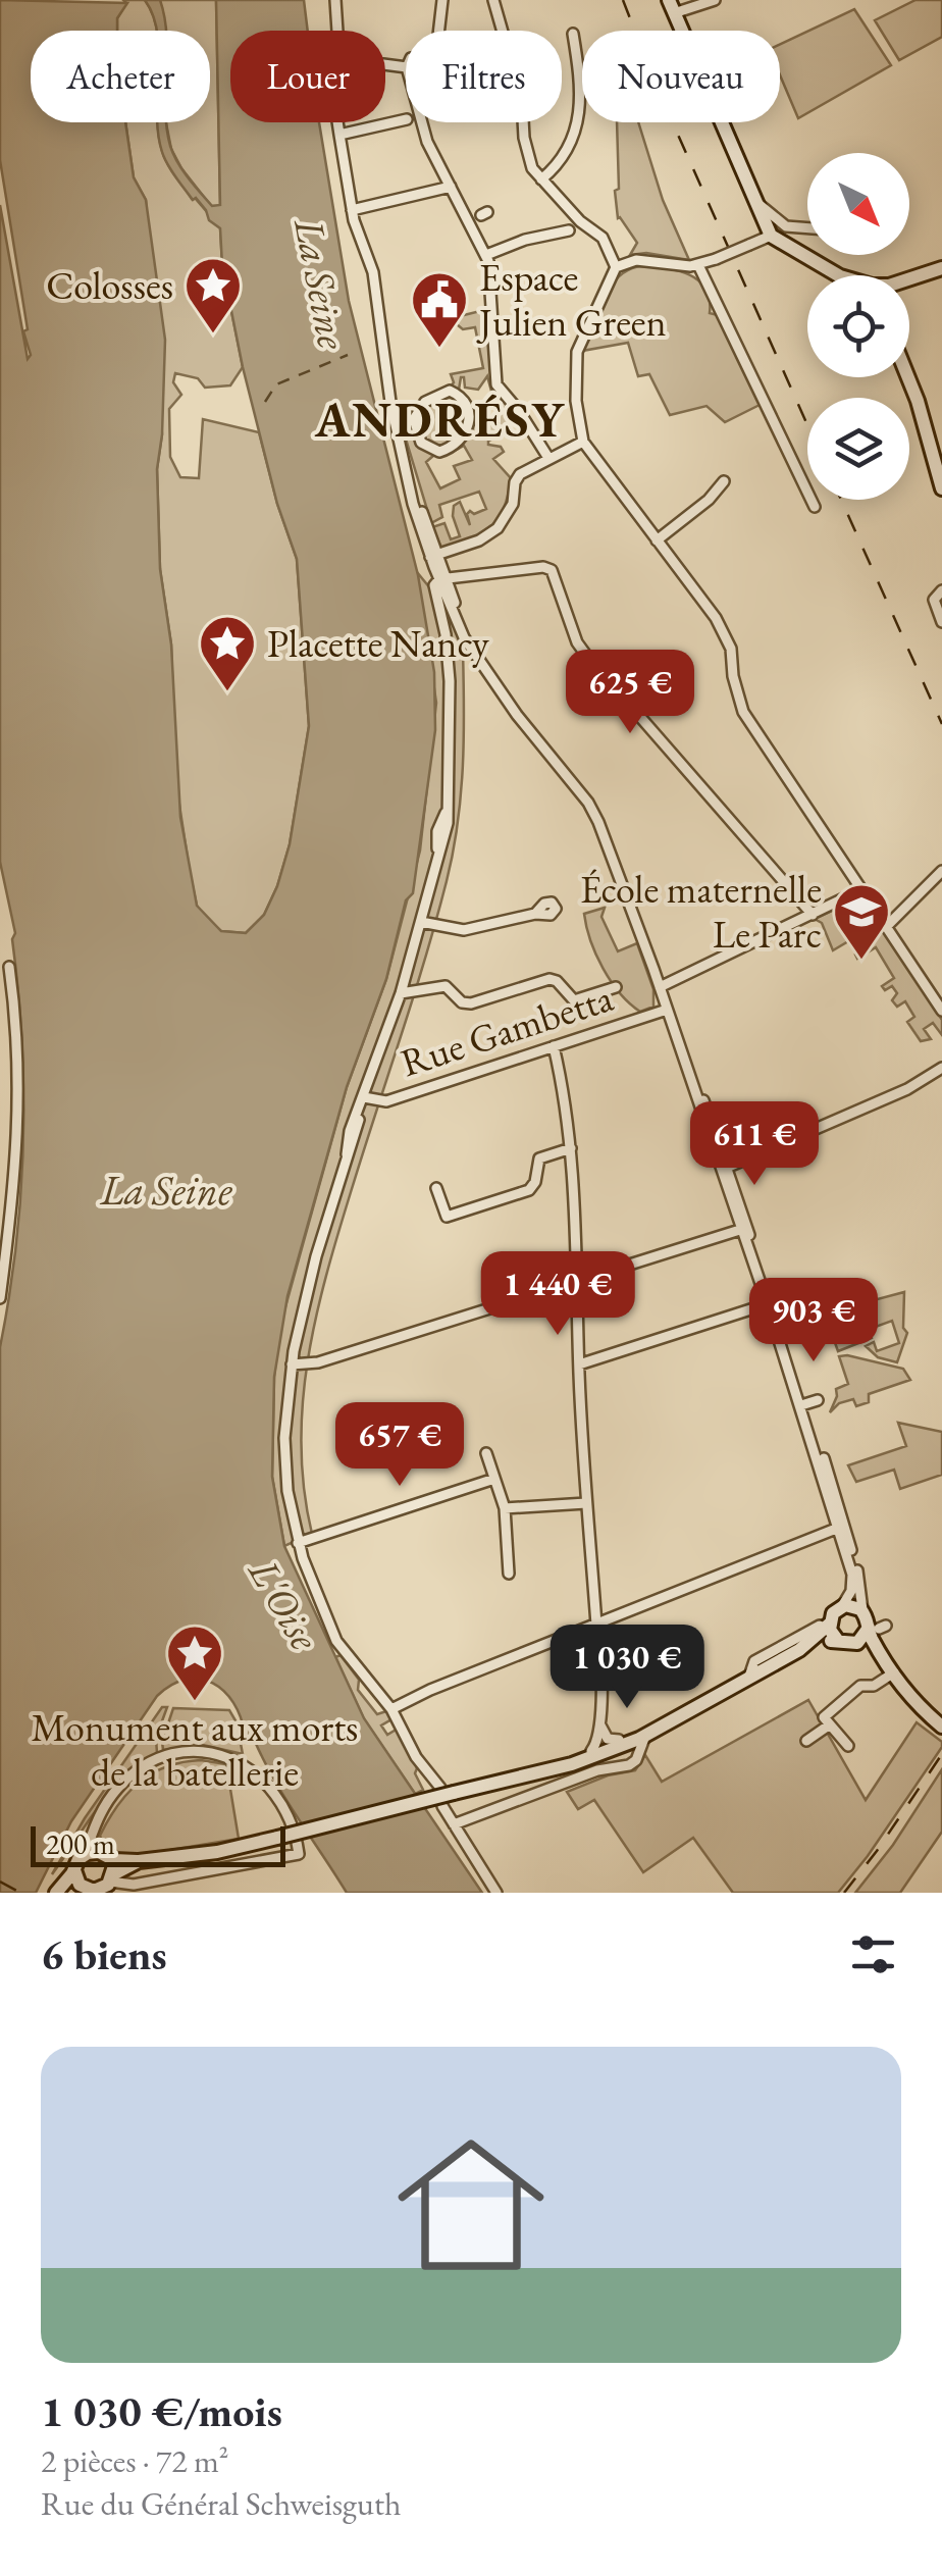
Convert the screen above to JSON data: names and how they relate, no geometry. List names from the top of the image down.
{
  "streets": {
    "street": ["Rue Gambetta"]
  },
  "districts": ["ANDRÉSY"],
  "water": ["La Seine", "L'Oise"],
  "places": {
    "place": ["Colosses", "Placette Nancy", "Monument aux morts de la batellerie"],
    "public building": ["Espace Julien Green"],
    "school or university": ["École maternelle Le Parc"]
  },
  "scale_bar": "200 m",
  "north": "bottom right",
  "page": {
    "chip": [
      "Acheter",
      "Louer",
      "Filtres",
      "Nouveau"
    ],
    "price": [
      "625 €",
      "611 €",
      "1 440 €",
      "903 €",
      "657 €",
      "1 030 €"
    ],
    "scale": "200 m",
    "heading": "6 biens",
    "list": [
      {
        "name": "1 030 €/mois",
        "note": "2 pièces · 72 m² · Rue du Général Schweisguth"
      }
    ]
  }
}
